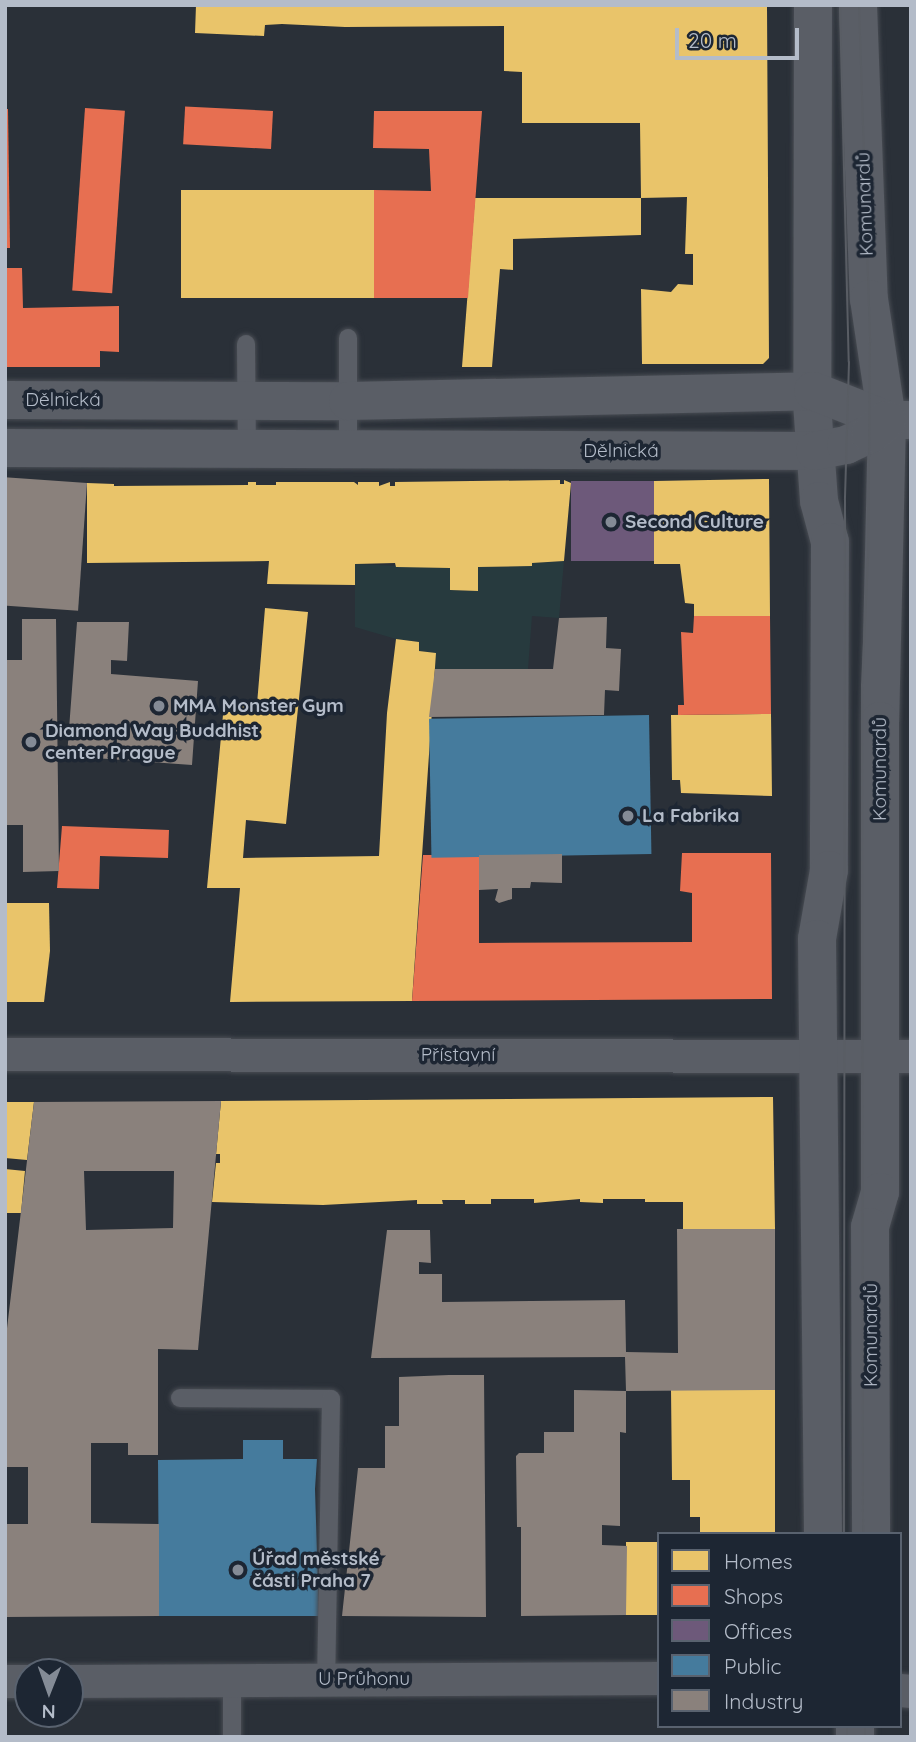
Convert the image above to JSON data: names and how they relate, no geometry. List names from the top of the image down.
{
  "streets": {
    "street": [
      "Komunardů",
      "Dělnická",
      "Přístavní",
      "U Průhonu"
    ]
  },
  "crossings": [
    ["Komunardů", "Dělnická"],
    ["Komunardů", "Přístavní"]
  ],
  "places": [
    "Second Culture",
    "MMA Monster Gym",
    "Diamond Way Buddhist center Prague",
    "La Fabrika",
    "Úřad městské části Praha 7"
  ],
  "legend": [
    "Homes",
    "Shops",
    "Offices",
    "Public",
    "Industry"
  ],
  "scale_bar": "20 m",
  "north": "bottom"
}
